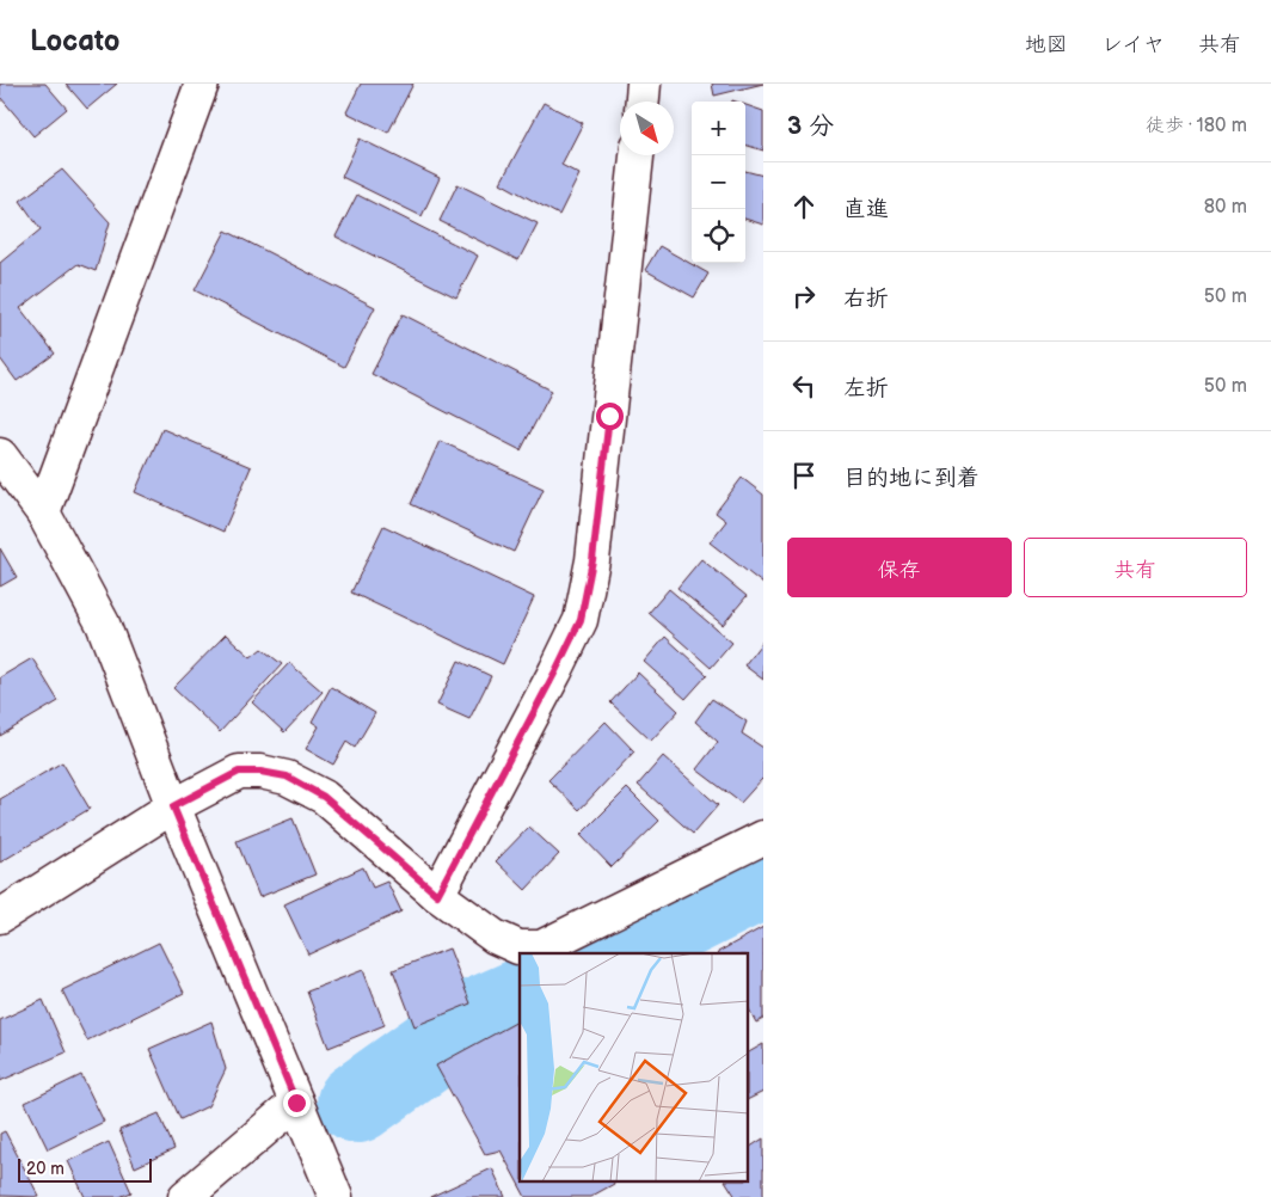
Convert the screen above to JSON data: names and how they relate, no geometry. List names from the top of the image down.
{
  "scale_bar": "20 m",
  "north": "bottom right",
  "page": {
    "header": "Locato",
    "nav": ["地図", "レイヤ", "共有"],
    "heading": ["3 分", "徒歩 · 180 m"],
    "map_buttons": ["+", "−"],
    "list": [
      ["直進", "80 m"],
      ["右折", "50 m"],
      ["左折", "50 m"],
      "目的地に到着"
    ],
    "buttons": ["保存", "共有"],
    "scale": "20 m"
  }
}
